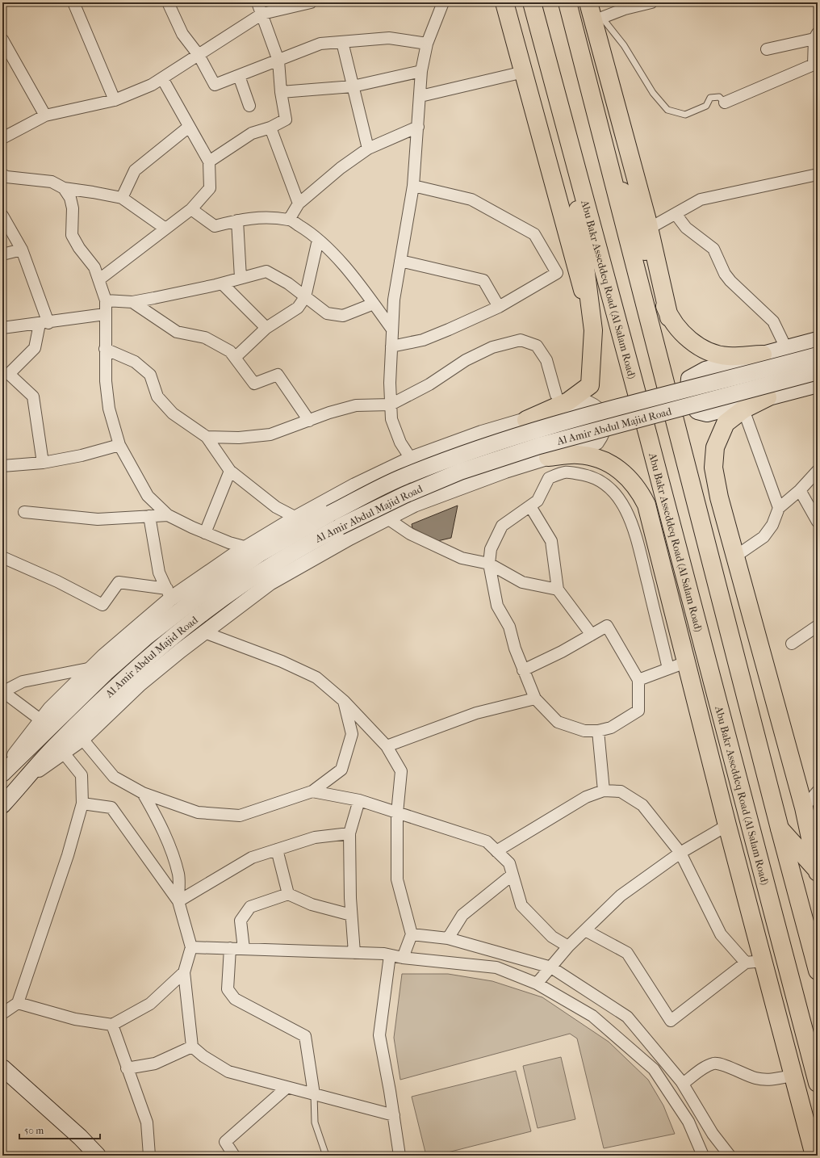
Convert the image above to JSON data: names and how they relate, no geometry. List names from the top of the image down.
{
  "streets": {
    "main road": ["Abu Bakr Asseddeq Road (Al Salam Road)", "Al Amir Abdul Majid Road"]
  },
  "scale_bar": "50 m"
}
